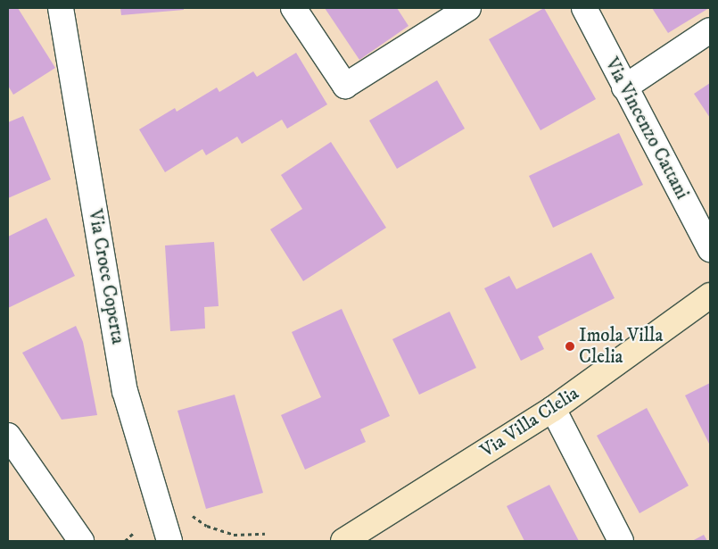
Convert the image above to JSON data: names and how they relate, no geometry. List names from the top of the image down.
{
  "streets": {
    "street": ["Via Vincenzo Cattani", "Via Croce Coperta", "Via Villa Clelia"]
  },
  "places": ["Imola Villa Clelia"]
}
